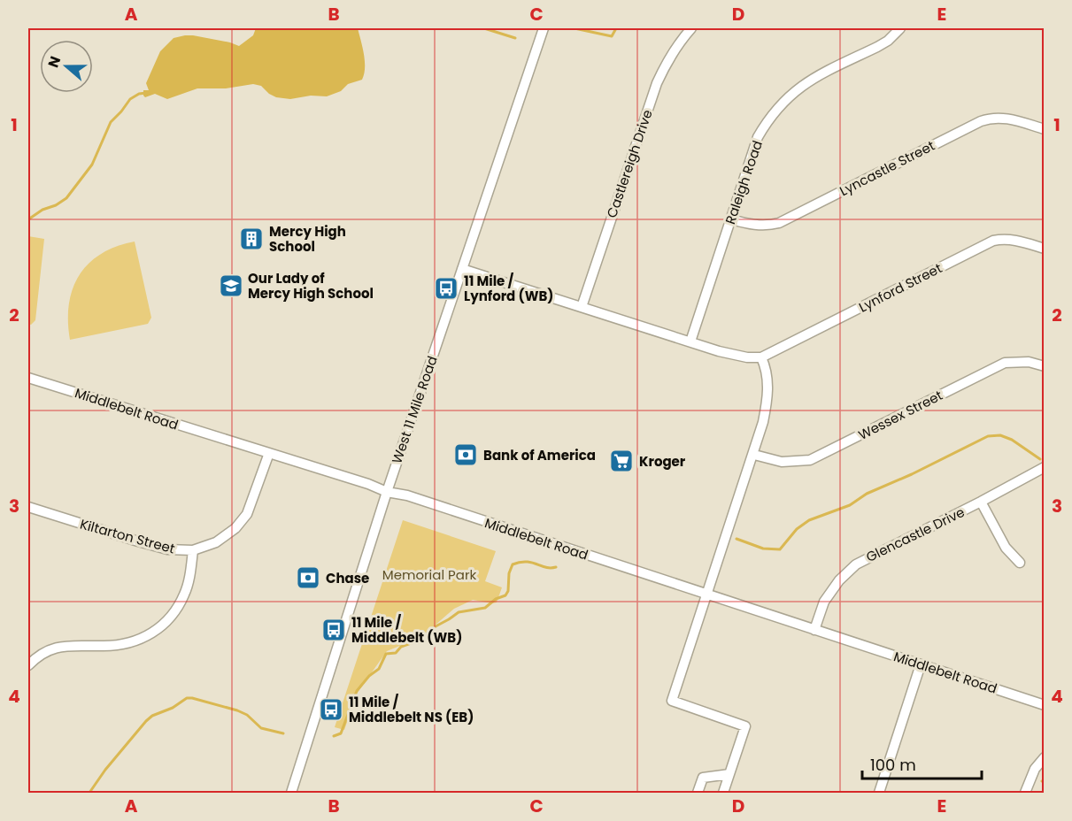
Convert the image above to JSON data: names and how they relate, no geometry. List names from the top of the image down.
{
  "streets": {
    "street": [
      "Castlereigh Drive",
      "Lyncastle Street",
      "Raleigh Road",
      "Lynford Street",
      "Middlebelt Road",
      "West 11 Mile Road",
      "Wessex Street",
      "Glencastle Drive",
      "Kiltarton Street"
    ]
  },
  "crossings": [
    ["Lyncastle Street", "Raleigh Road"],
    ["Middlebelt Road", "West 11 Mile Road"],
    ["Middlebelt Road", "Glencastle Drive"],
    ["Middlebelt Road", "Kiltarton Street"]
  ],
  "parks": ["Memorial Park"],
  "places": {
    "building": ["Mercy High School"],
    "school or university": ["Our Lady of Mercy High School"],
    "bus stop": ["11 Mile / Lynford (WB)", "11 Mile / Middlebelt (WB)", "11 Mile / Middlebelt NS (EB)"],
    "bank": ["Bank of America", "Chase"],
    "supermarket": ["Kroger"]
  },
  "scale_bar": "100 m",
  "north": "left",
  "grid": {
    "columns": [
      "A",
      "B",
      "C",
      "D",
      "E"
    ],
    "rows": [
      "1",
      "2",
      "3",
      "4"
    ]
  }
}
